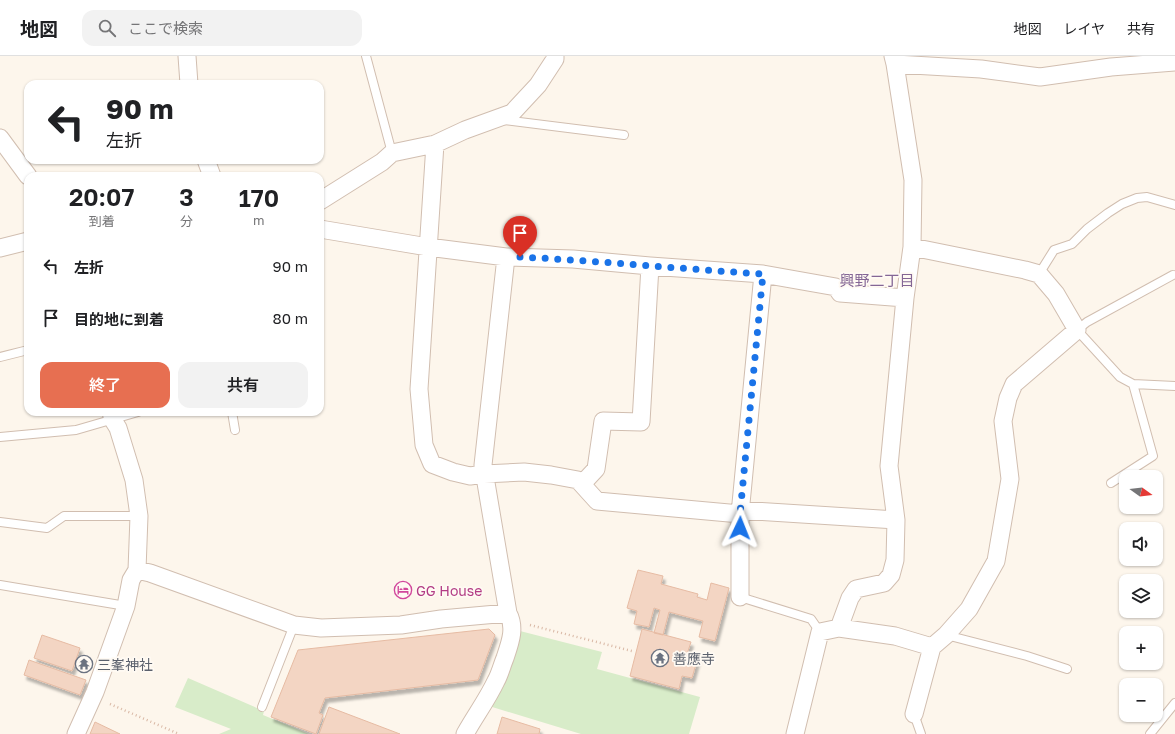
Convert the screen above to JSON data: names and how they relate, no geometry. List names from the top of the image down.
{
  "districts": ["興野二丁目"],
  "places": {
    "hotel": ["GG House"],
    "temple": ["善應寺", "三峯神社"]
  },
  "north": "right",
  "page": {
    "header": "地図",
    "search": "ここで検索",
    "nav": ["地図", "レイヤ", "共有"],
    "turn": ["90 m", "左折"],
    "eta": [
      "20:07",
      "到着",
      "3",
      "分",
      "170",
      "m"
    ],
    "list": [
      {
        "name": "左折",
        "value": "90 m"
      },
      {
        "name": "目的地に到着",
        "value": "80 m"
      }
    ],
    "buttons": ["終了", "共有"],
    "map_buttons": ["+", "−"]
  }
}
